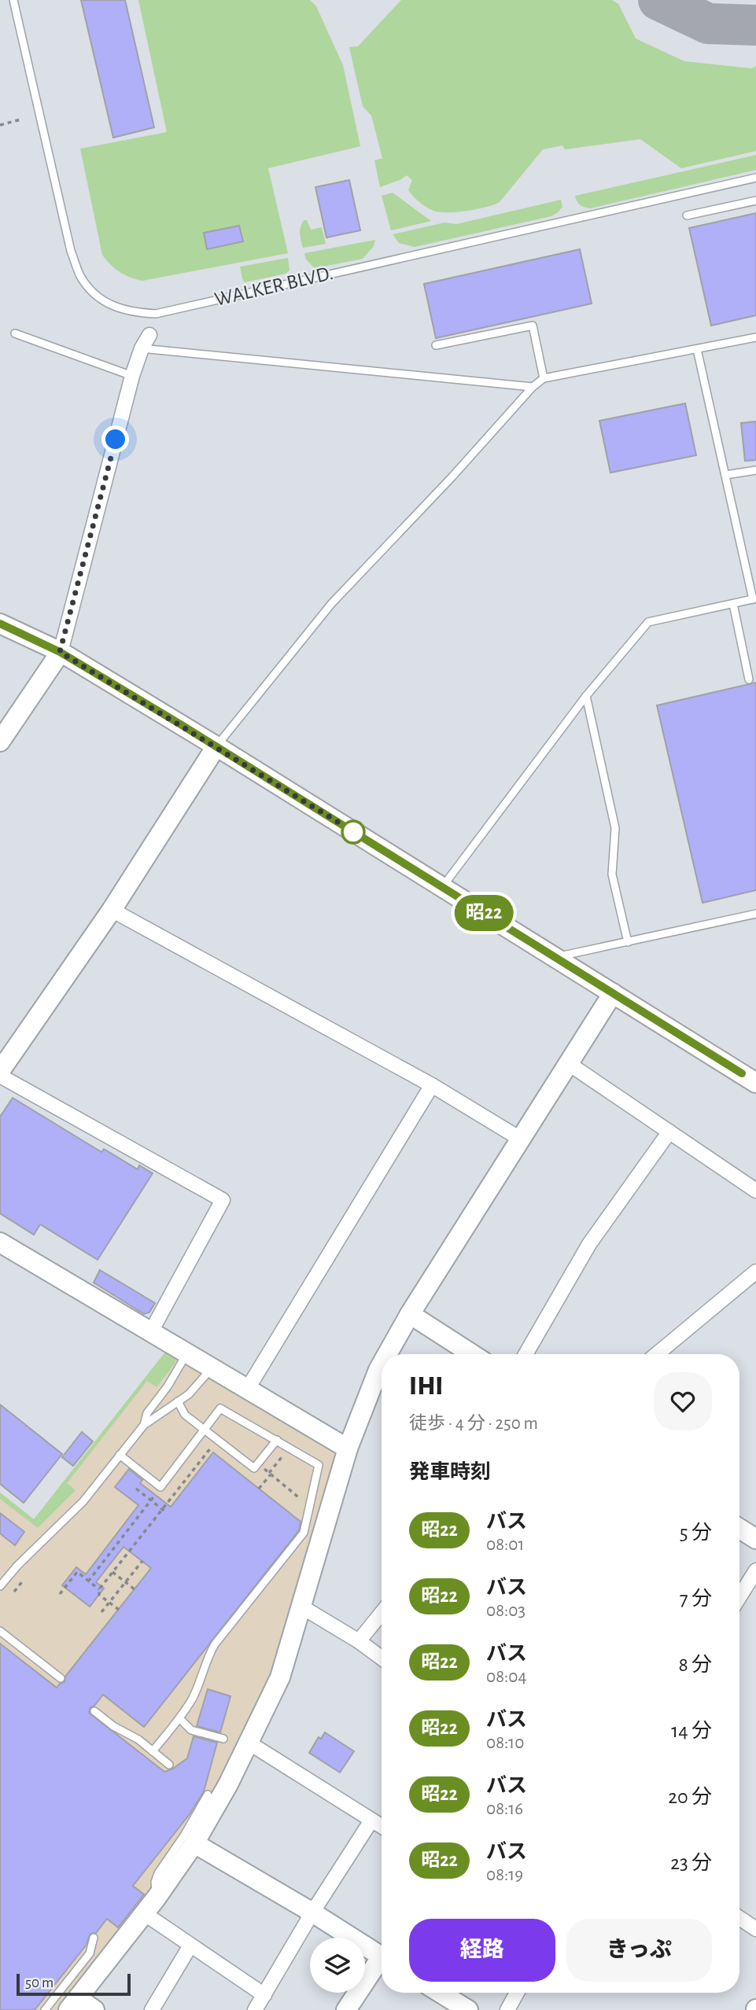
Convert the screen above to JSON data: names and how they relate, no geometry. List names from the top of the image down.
{
  "streets": {
    "lane": ["WALKER BLVD."]
  },
  "lines": ["bus line 昭22"],
  "scale_bar": "50 m",
  "page": {
    "on_map": "昭22",
    "heading": [
      ["IHI", "徒歩 · 4 分 · 250 m"],
      "発車時刻"
    ],
    "list": [
      {
        "mark": "昭22",
        "name": "バス",
        "note": "08:01",
        "value": "5 分"
      },
      {
        "mark": "昭22",
        "name": "バス",
        "note": "08:03",
        "value": "7 分"
      },
      {
        "mark": "昭22",
        "name": "バス",
        "note": "08:04",
        "value": "8 分"
      },
      {
        "mark": "昭22",
        "name": "バス",
        "note": "08:10",
        "value": "14 分"
      },
      {
        "mark": "昭22",
        "name": "バス",
        "note": "08:16",
        "value": "20 分"
      },
      {
        "mark": "昭22",
        "name": "バス",
        "note": "08:19",
        "value": "23 分"
      }
    ],
    "buttons": ["経路", "きっぷ"],
    "scale": "50 m"
  }
}
